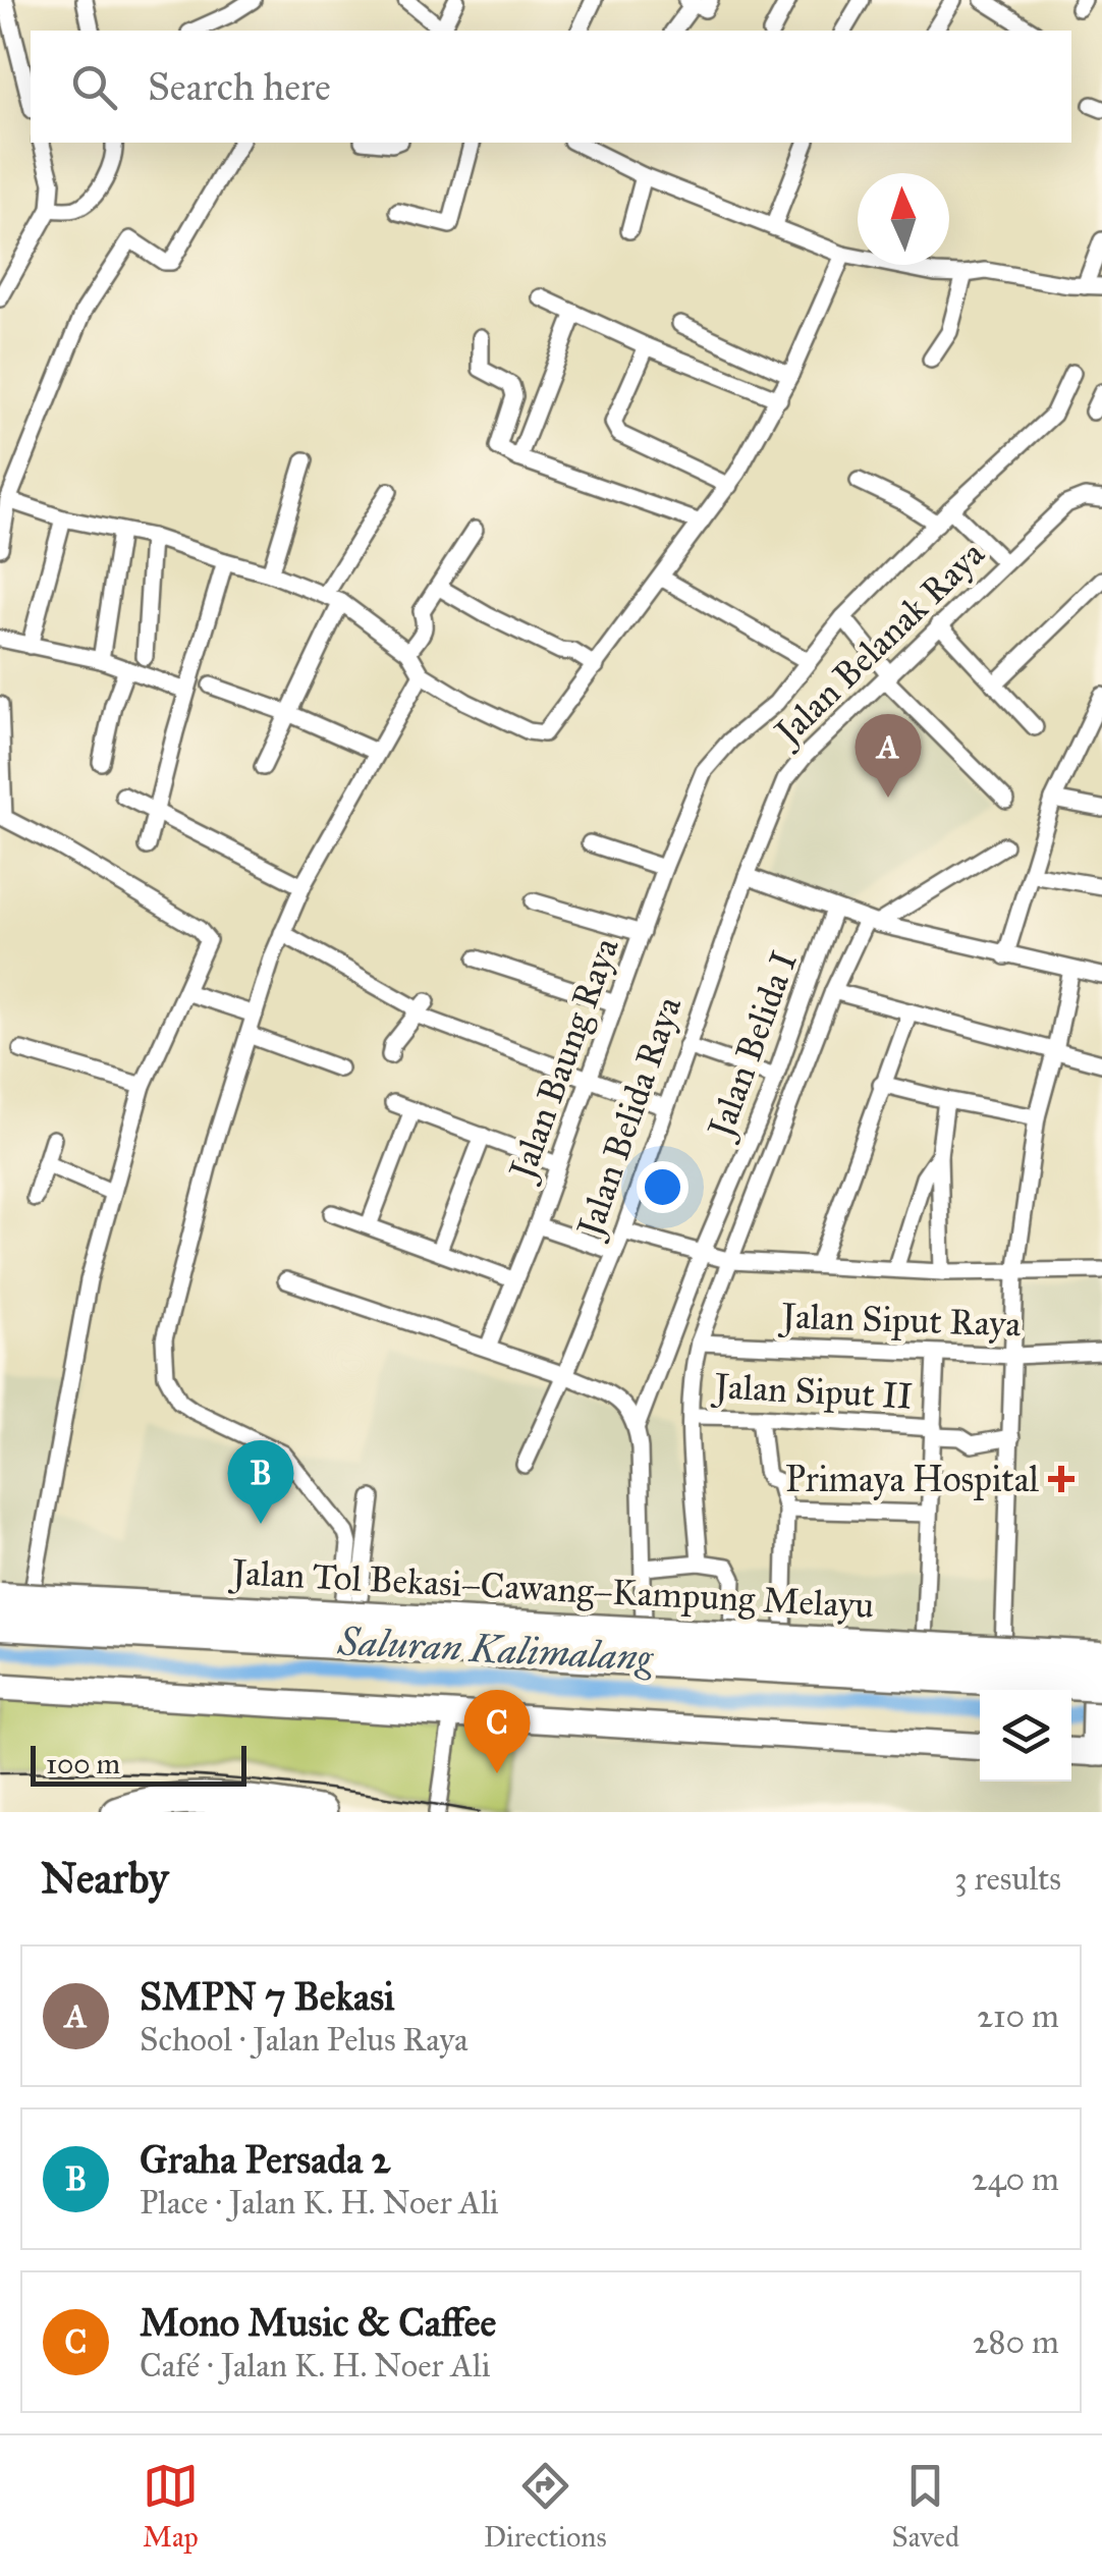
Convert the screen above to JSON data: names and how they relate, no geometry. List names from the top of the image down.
{
  "streets": {
    "highway": ["Jalan Tol Bekasi–Cawang–Kampung Melayu"],
    "street": [
      "Jalan Belanak Raya",
      "Jalan Belida I",
      "Jalan Baung Raya",
      "Jalan Belida Raya",
      "Jalan Siput Raya",
      "Jalan Siput II"
    ]
  },
  "crossings": [
    ["Jalan Belanak Raya", "Jalan Belida Raya"]
  ],
  "water": ["Saluran Kalimalang"],
  "places": {
    "health": ["Primaya Hospital"]
  },
  "scale_bar": "100 m",
  "north": "top",
  "page": {
    "search": "Search here",
    "pins": ["A", "B", "C"],
    "scale": "100 m",
    "heading": ["Nearby", "3 results"],
    "list": [
      {
        "mark": "A",
        "name": "SMPN 7 Bekasi",
        "note": "School · Jalan Pelus Raya",
        "value": "210 m"
      },
      {
        "mark": "B",
        "name": "Graha Persada 2",
        "note": "Place · Jalan K. H. Noer Ali",
        "value": "240 m"
      },
      {
        "mark": "C",
        "name": "Mono Music & Caffee",
        "note": "Café · Jalan K. H. Noer Ali",
        "value": "280 m"
      }
    ],
    "nav": ["Map", "Directions", "Saved"]
  }
}
